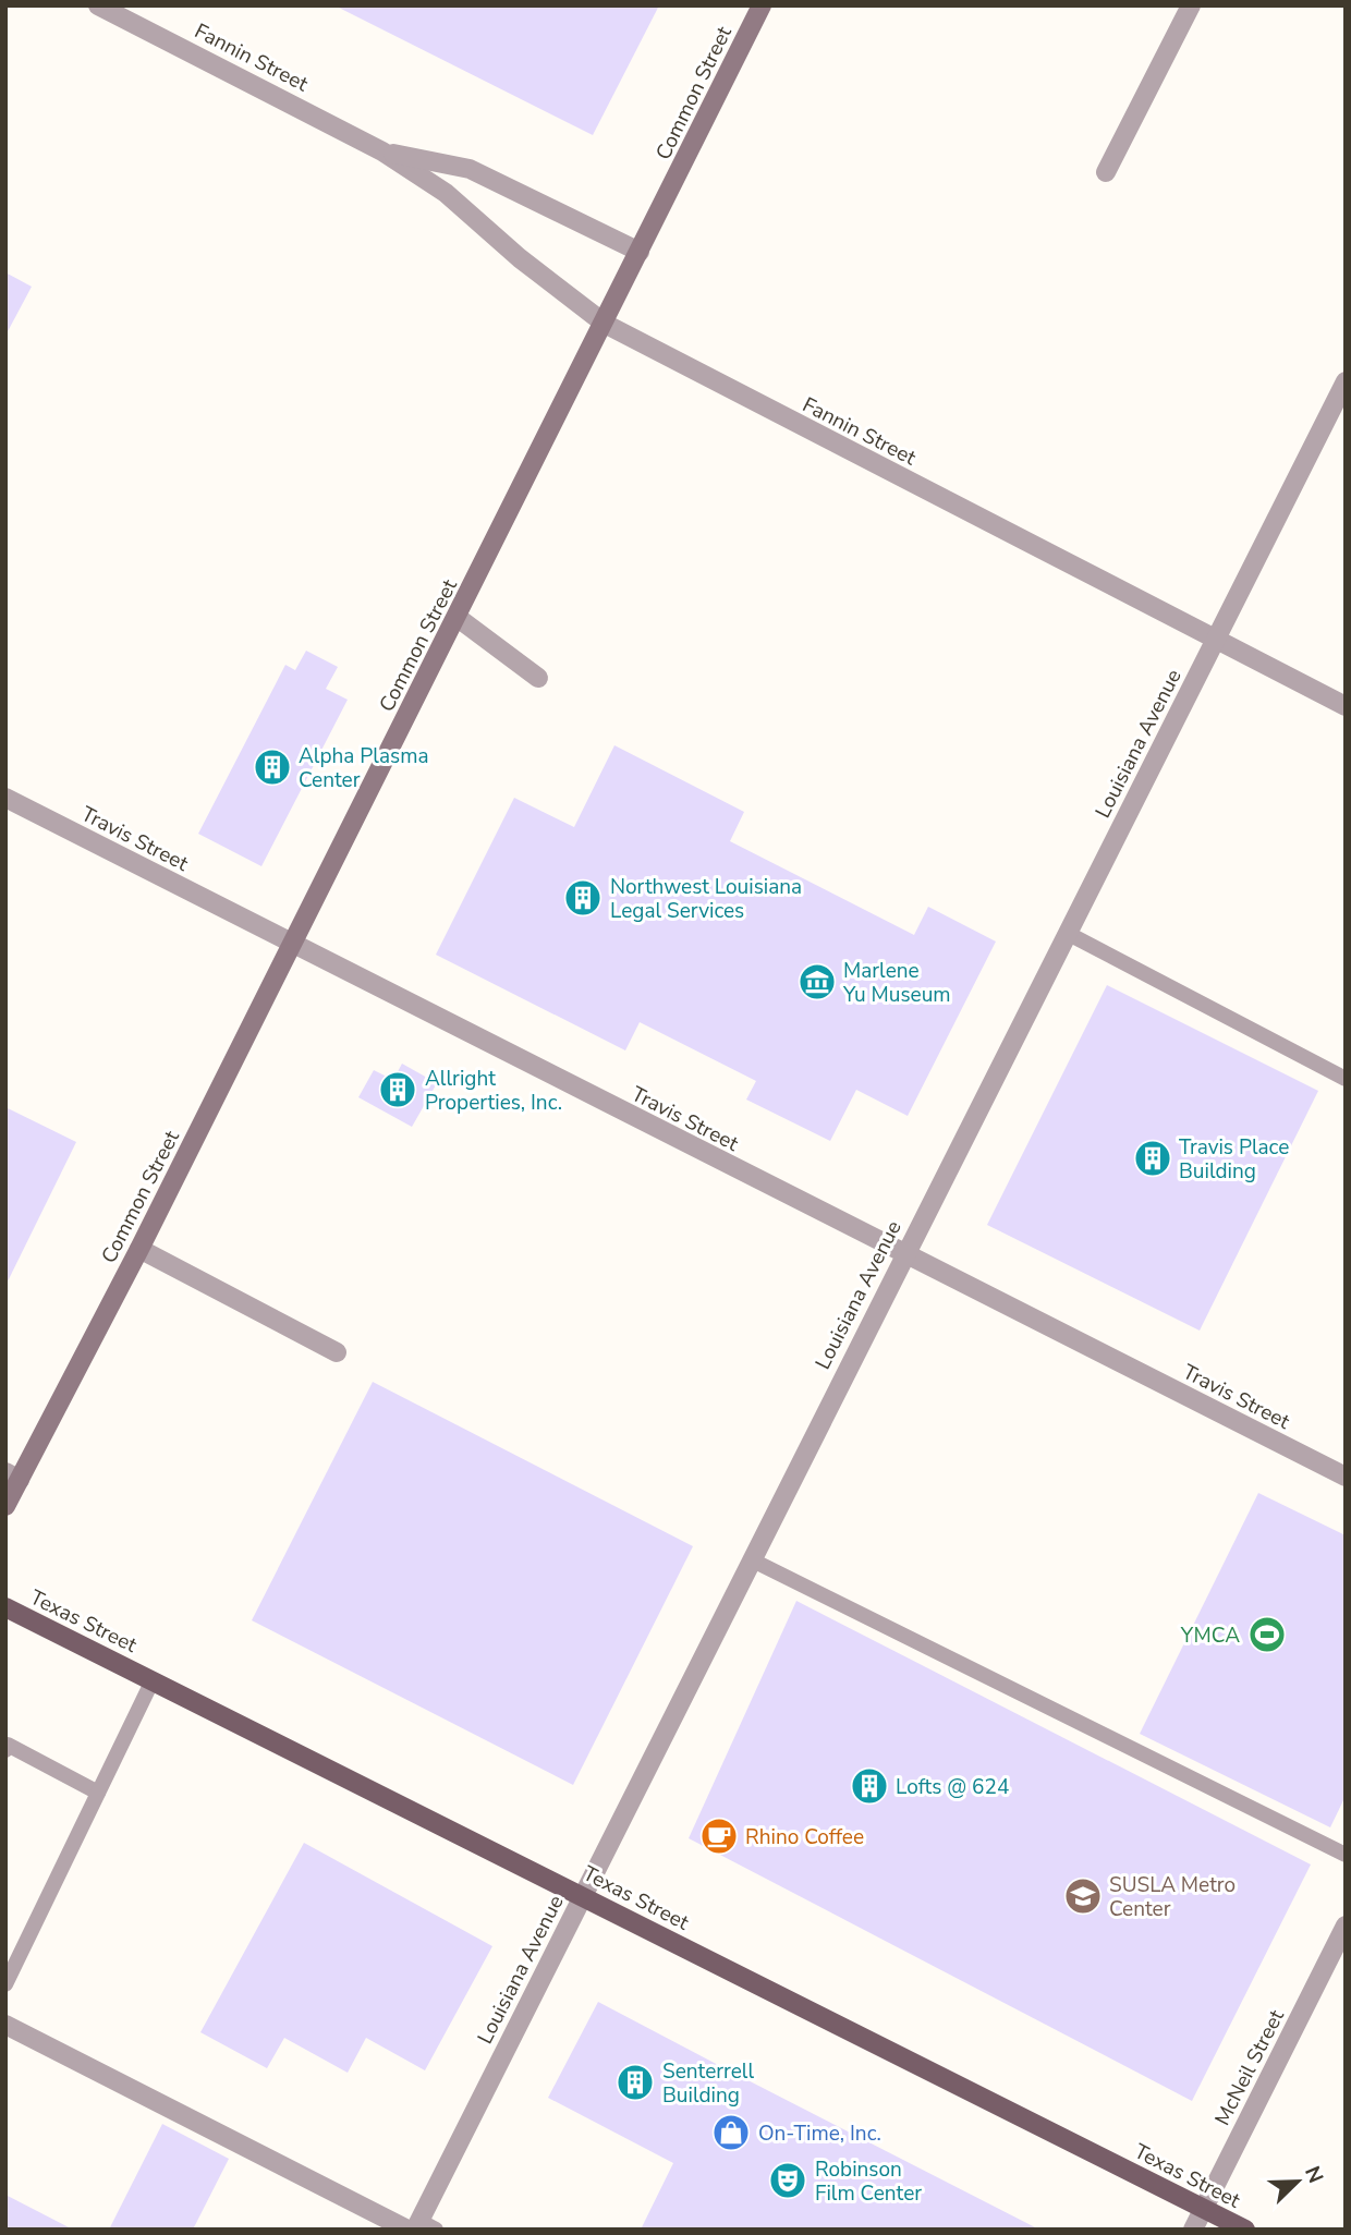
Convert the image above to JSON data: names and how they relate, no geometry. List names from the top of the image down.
{
  "streets": {
    "main road": ["Common Street", "Texas Street"],
    "street": [
      "Fannin Street",
      "Louisiana Avenue",
      "Travis Street",
      "McNeil Street"
    ]
  },
  "crossings": [
    ["Fannin Street", "Common Street"],
    ["Fannin Street", "Louisiana Avenue"],
    ["Common Street", "Travis Street"],
    ["Louisiana Avenue", "Travis Street"],
    ["Louisiana Avenue", "Texas Street"],
    ["Texas Street", "McNeil Street"]
  ],
  "places": {
    "building": [
      "Alpha Plasma Center",
      "Northwest Louisiana Legal Services",
      "Allright Properties, Inc.",
      "Travis Place Building",
      "Lofts @ 624",
      "Senterrell Building"
    ],
    "museum": ["Marlene Yu Museum"],
    "sports": ["YMCA"],
    "cafe": ["Rhino Coffee"],
    "school or university": ["SUSLA Metro Center"],
    "shop": ["On-Time, Inc."],
    "theatre": ["Robinson Film Center"]
  },
  "north": "top right"
}
